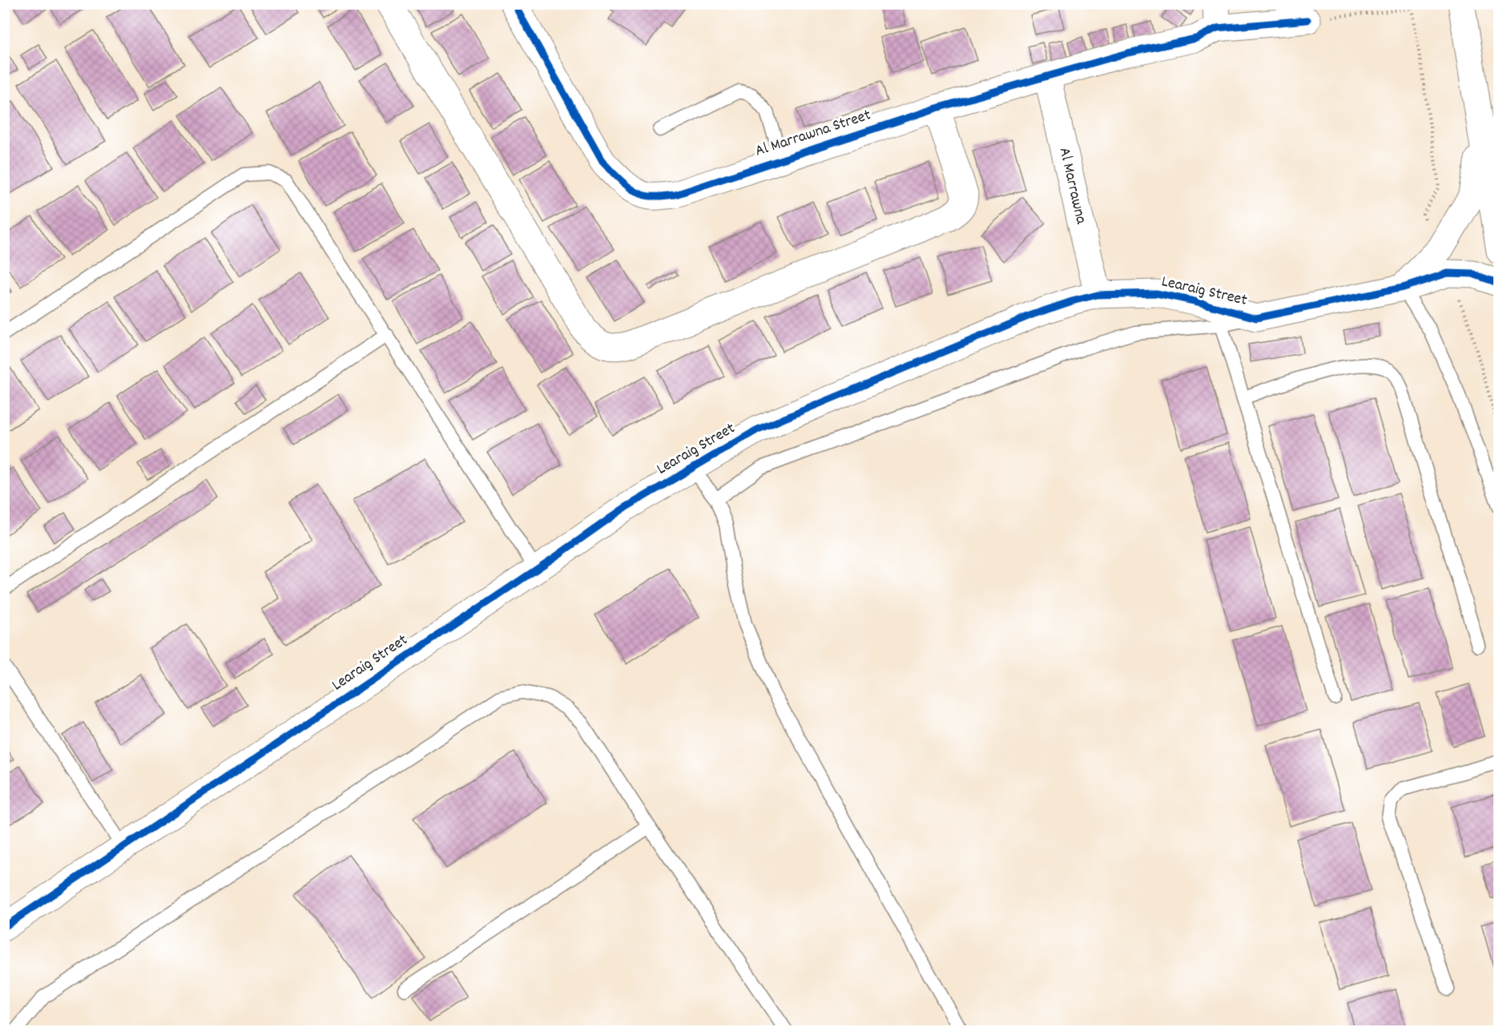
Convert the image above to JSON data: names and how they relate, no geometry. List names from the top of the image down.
{
  "streets": {
    "street": ["Al Marrawna Street", "Al Marrawna", "Learaig Street"]
  },
  "crossings": [
    ["Al Marrawna Street", "Al Marrawna"],
    ["Al Marrawna", "Learaig Street"]
  ]
}
